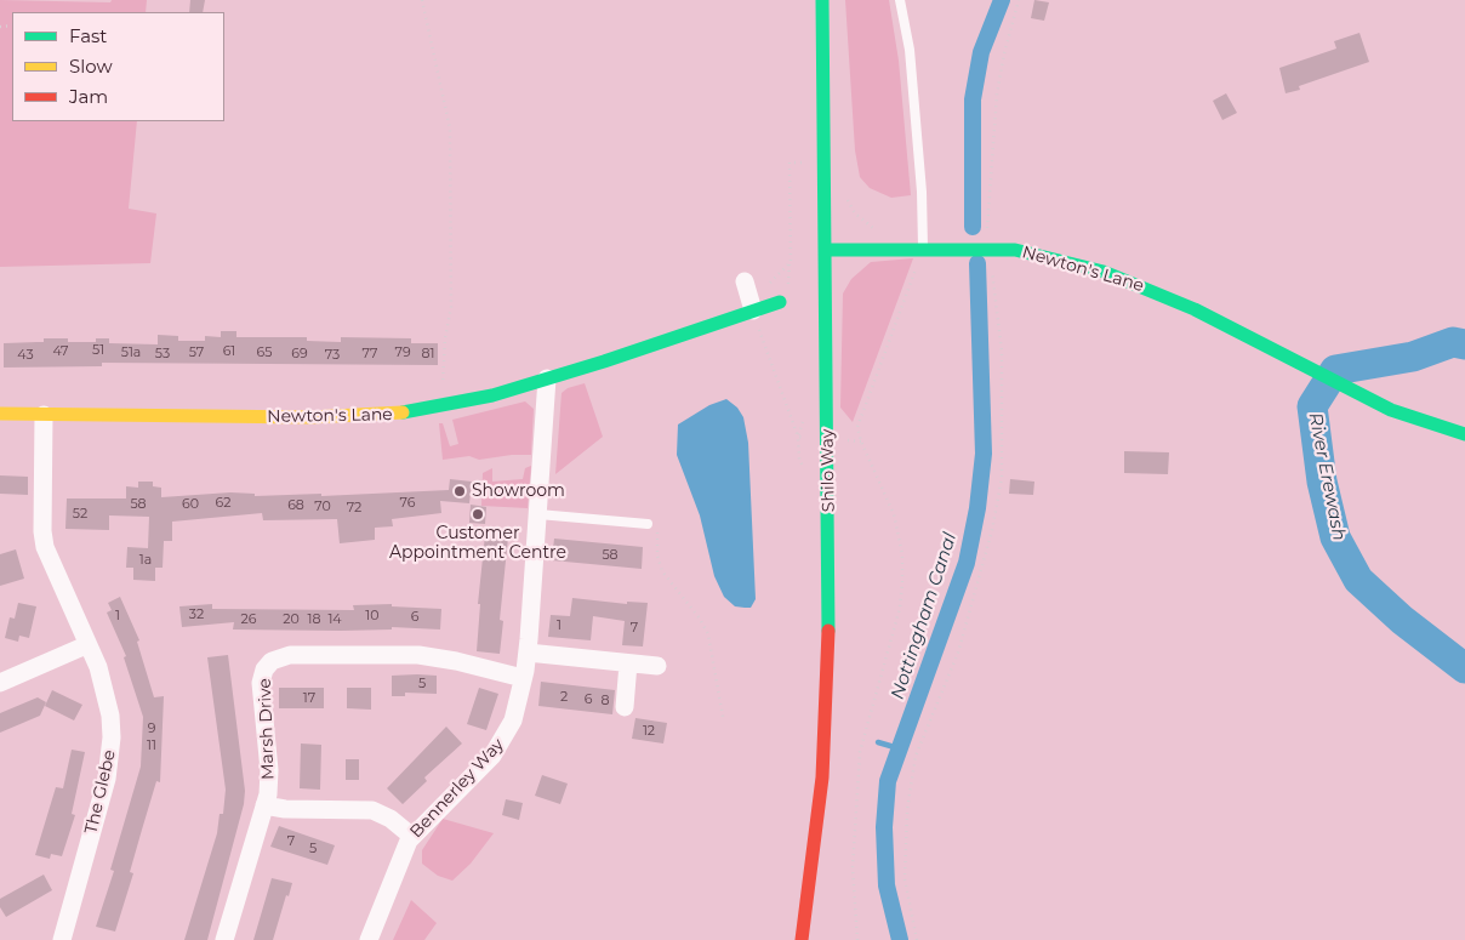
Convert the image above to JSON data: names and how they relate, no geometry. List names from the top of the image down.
{
  "streets": {
    "street": [
      "Newton's Lane",
      "Shilo Way",
      "Marsh Drive",
      "Bennerley Way",
      "The Glebe"
    ]
  },
  "crossings": [
    ["Newton's Lane", "Shilo Way"],
    ["Newton's Lane", "Bennerley Way"],
    ["Newton's Lane", "The Glebe"],
    ["Marsh Drive", "Bennerley Way"]
  ],
  "water": ["River Erewash", "Nottingham Canal"],
  "places": ["Showroom", "Customer Appointment Centre"],
  "house_numbers": [
    "51",
    "47",
    "61",
    "51a",
    "57",
    "65",
    "79",
    "53",
    "69",
    "77",
    "81",
    "43",
    "73",
    "62",
    "76",
    "58",
    "60",
    "68",
    "70",
    "72",
    "52",
    "58",
    "1a",
    "32",
    "1",
    "10",
    "6",
    "26",
    "20",
    "18",
    "14",
    "1",
    "7",
    "5",
    "2",
    "17",
    "6",
    "8",
    "9",
    "12",
    "11",
    "7",
    "5"
  ],
  "legend": ["Fast", "Slow", "Jam"]
}
